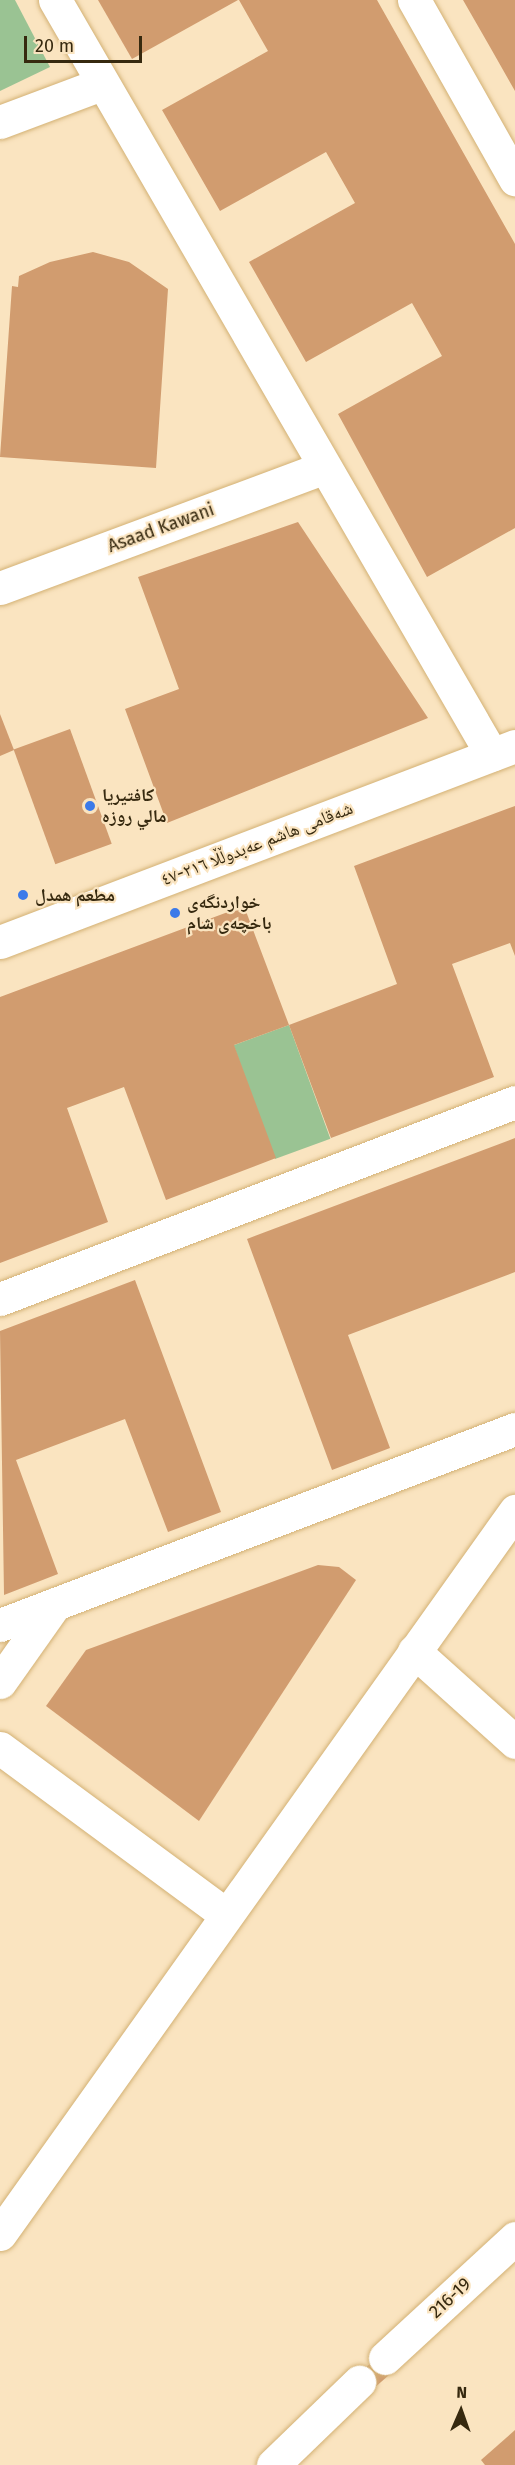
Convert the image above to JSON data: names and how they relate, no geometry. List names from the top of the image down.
{
  "streets": {
    "street": ["Asaad Kawani", "شەقامی هاشم عەبدوڵڵا ٢١٦-٤٧", "216-19"]
  },
  "places": ["كافتيريا مالي روزه", "مطعم همدل", "خواردنگەی باخچەی شام"],
  "scale_bar": "20 m",
  "north": "top"
}
